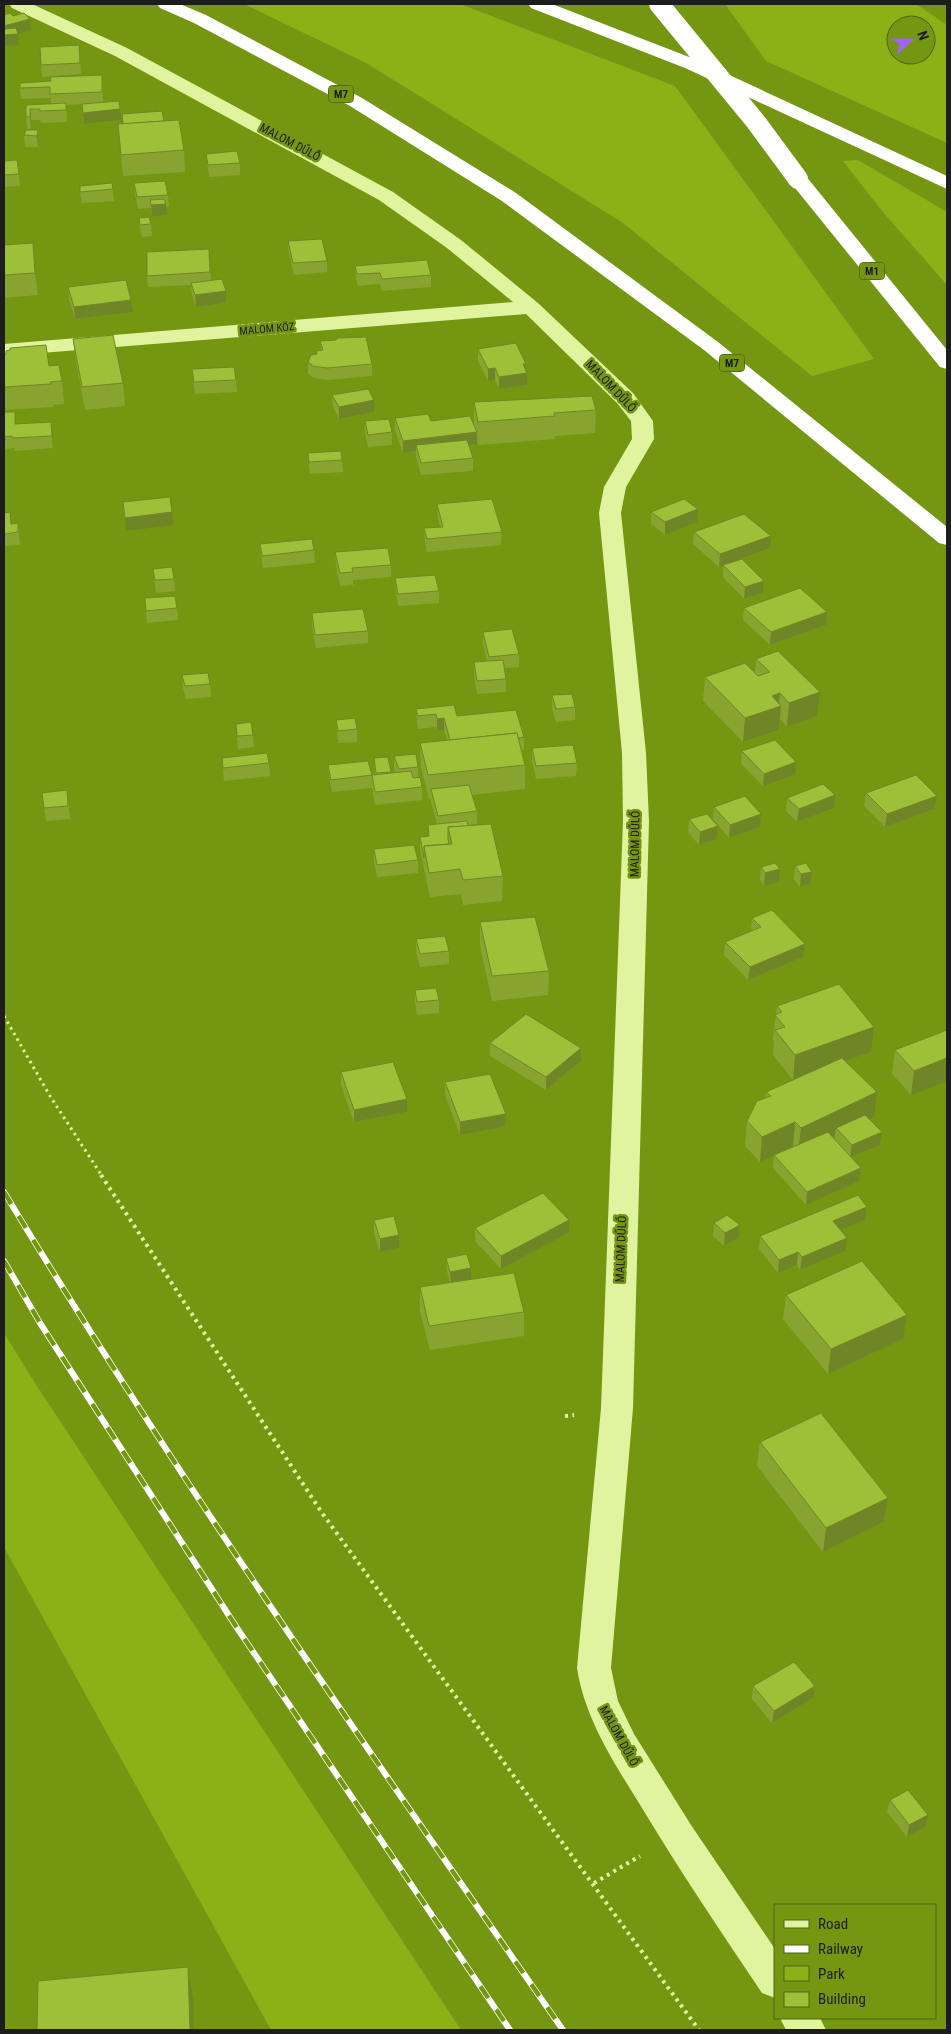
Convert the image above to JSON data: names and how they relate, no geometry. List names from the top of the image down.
{
  "streets": {
    "highway": ["M7", "M1"],
    "street": ["MALOM DŰLŐ", "MALOM KÖZ"]
  },
  "crossings": [
    ["MALOM DŰLŐ", "MALOM KÖZ"]
  ],
  "legend": [
    "Road",
    "Railway",
    "Park",
    "Building"
  ],
  "north": "right"
}
